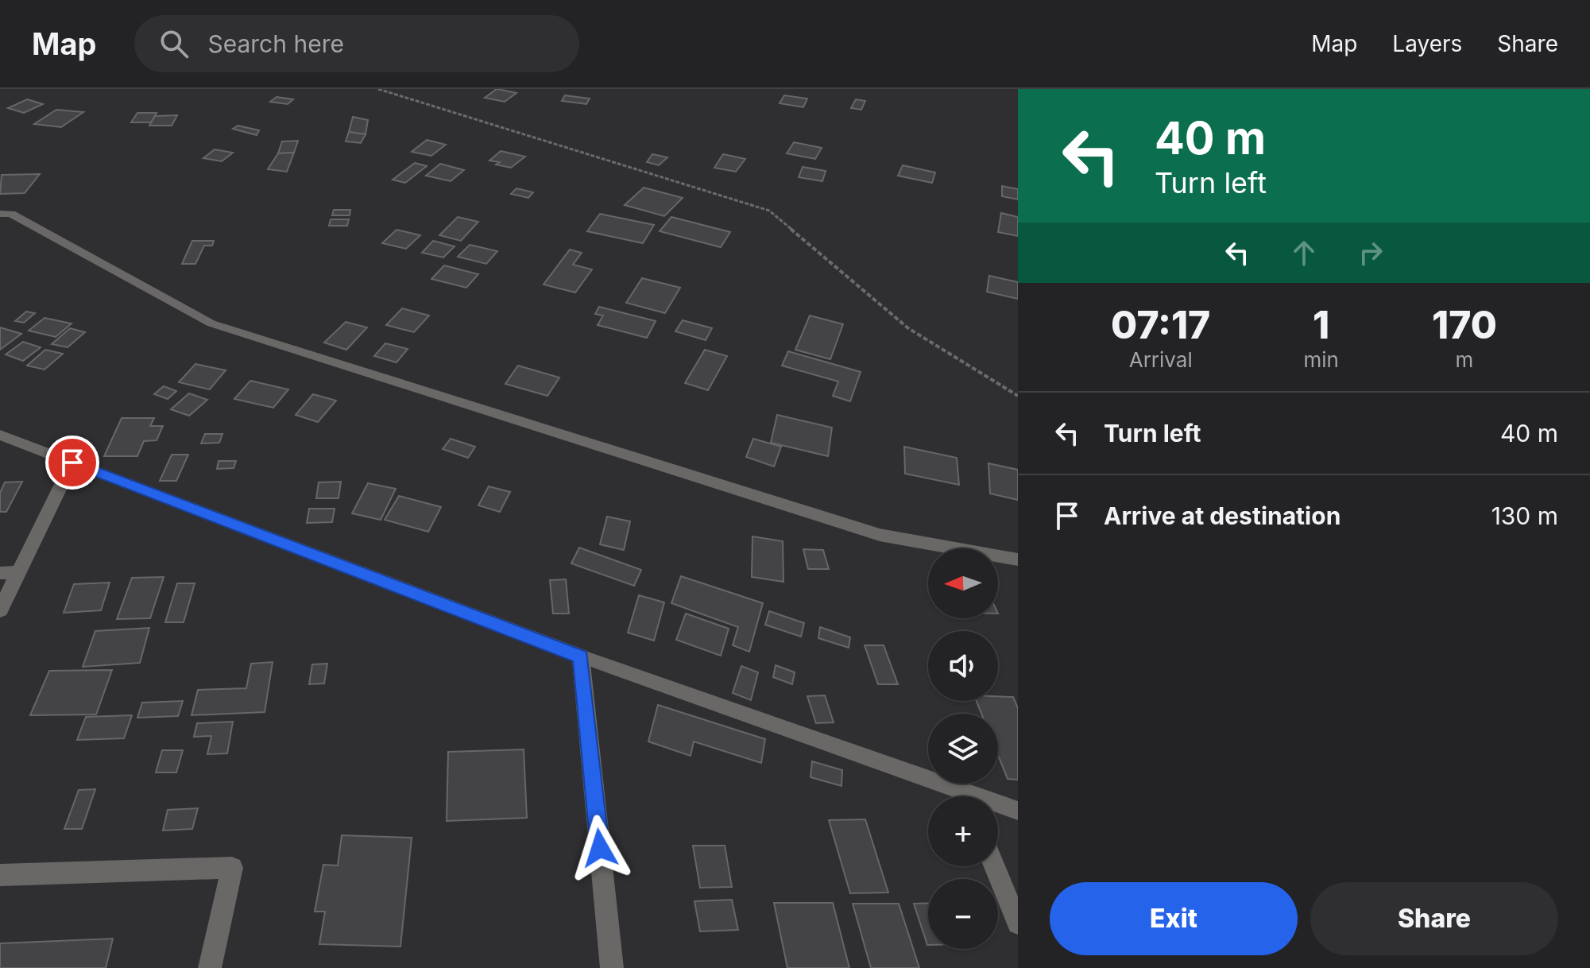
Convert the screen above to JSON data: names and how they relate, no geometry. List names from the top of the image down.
{
  "north": "left",
  "page": {
    "header": "Map",
    "search": "Search here",
    "nav": ["Map", "Layers", "Share"],
    "turn": ["40 m", "Turn left"],
    "eta": [
      "07:17",
      "Arrival",
      "1",
      "min",
      "170",
      "m"
    ],
    "list": [
      {
        "name": "Turn left",
        "value": "40 m"
      },
      {
        "name": "Arrive at destination",
        "value": "130 m"
      }
    ],
    "map_buttons": ["+", "−"],
    "buttons": ["Exit", "Share"]
  }
}
